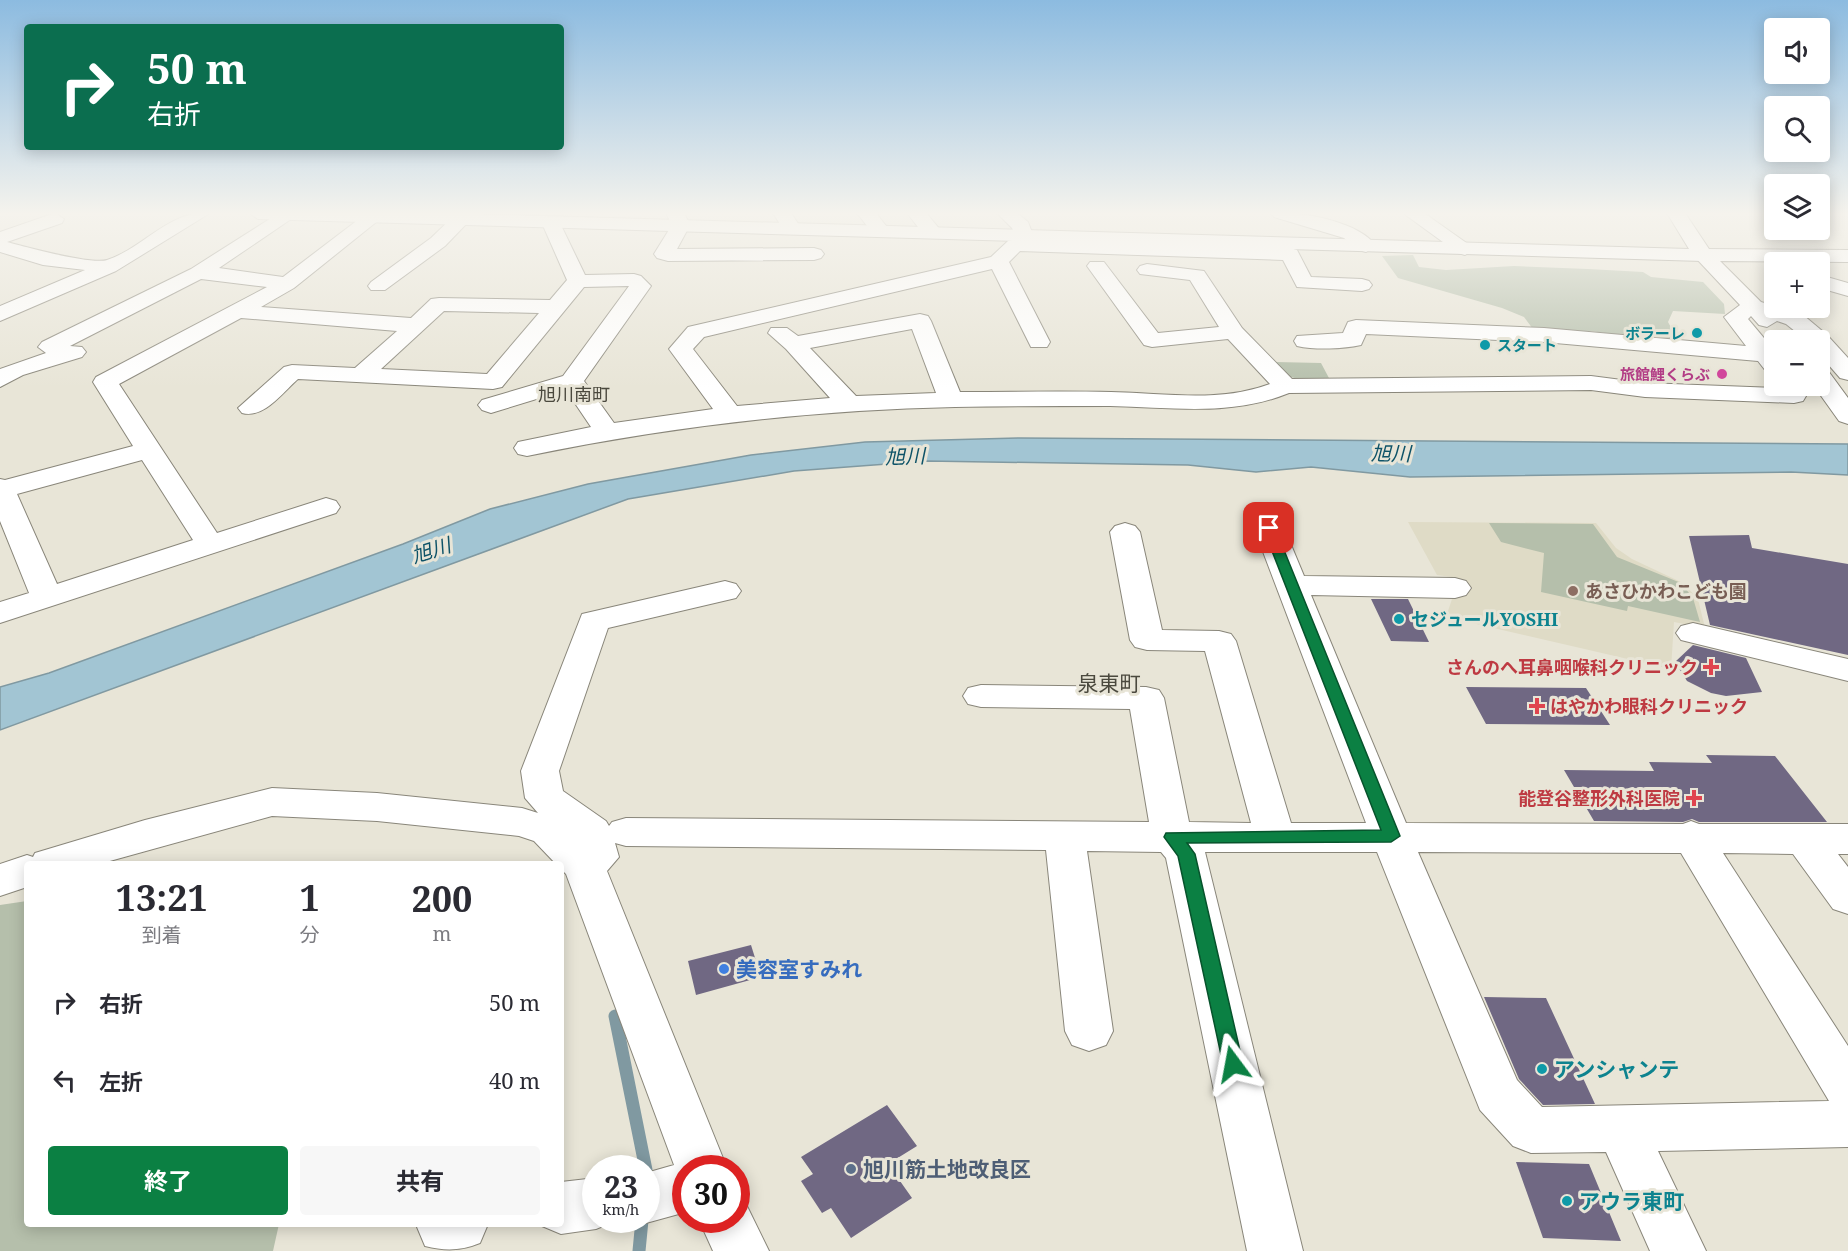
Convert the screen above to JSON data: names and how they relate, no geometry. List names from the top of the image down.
{
  "districts": ["旭川南町", "泉東町"],
  "water": ["旭川"],
  "places": {
    "other": [
      "ボラーレ",
      "スタート",
      "旅館鯉くらぶ",
      "あさひかわこども園",
      "セジュールYOSHI",
      "美容室すみれ",
      "アンシャンテ",
      "旭川筋土地改良区",
      "アウラ東町"
    ],
    "health": ["さんのへ耳鼻咽喉科クリニック", "はやかわ眼科クリニック", "能登谷整形外科医院"]
  },
  "page": {
    "map_buttons": ["+", "−"],
    "turn": ["50 m", "右折"],
    "eta": [
      "13:21",
      "到着",
      "1",
      "分",
      "200",
      "m"
    ],
    "list": [
      {
        "name": "右折",
        "value": "50 m"
      },
      {
        "name": "左折",
        "value": "40 m"
      }
    ],
    "buttons": ["終了", "共有"],
    "speed": "23 km/h",
    "limit": "30"
  }
}
